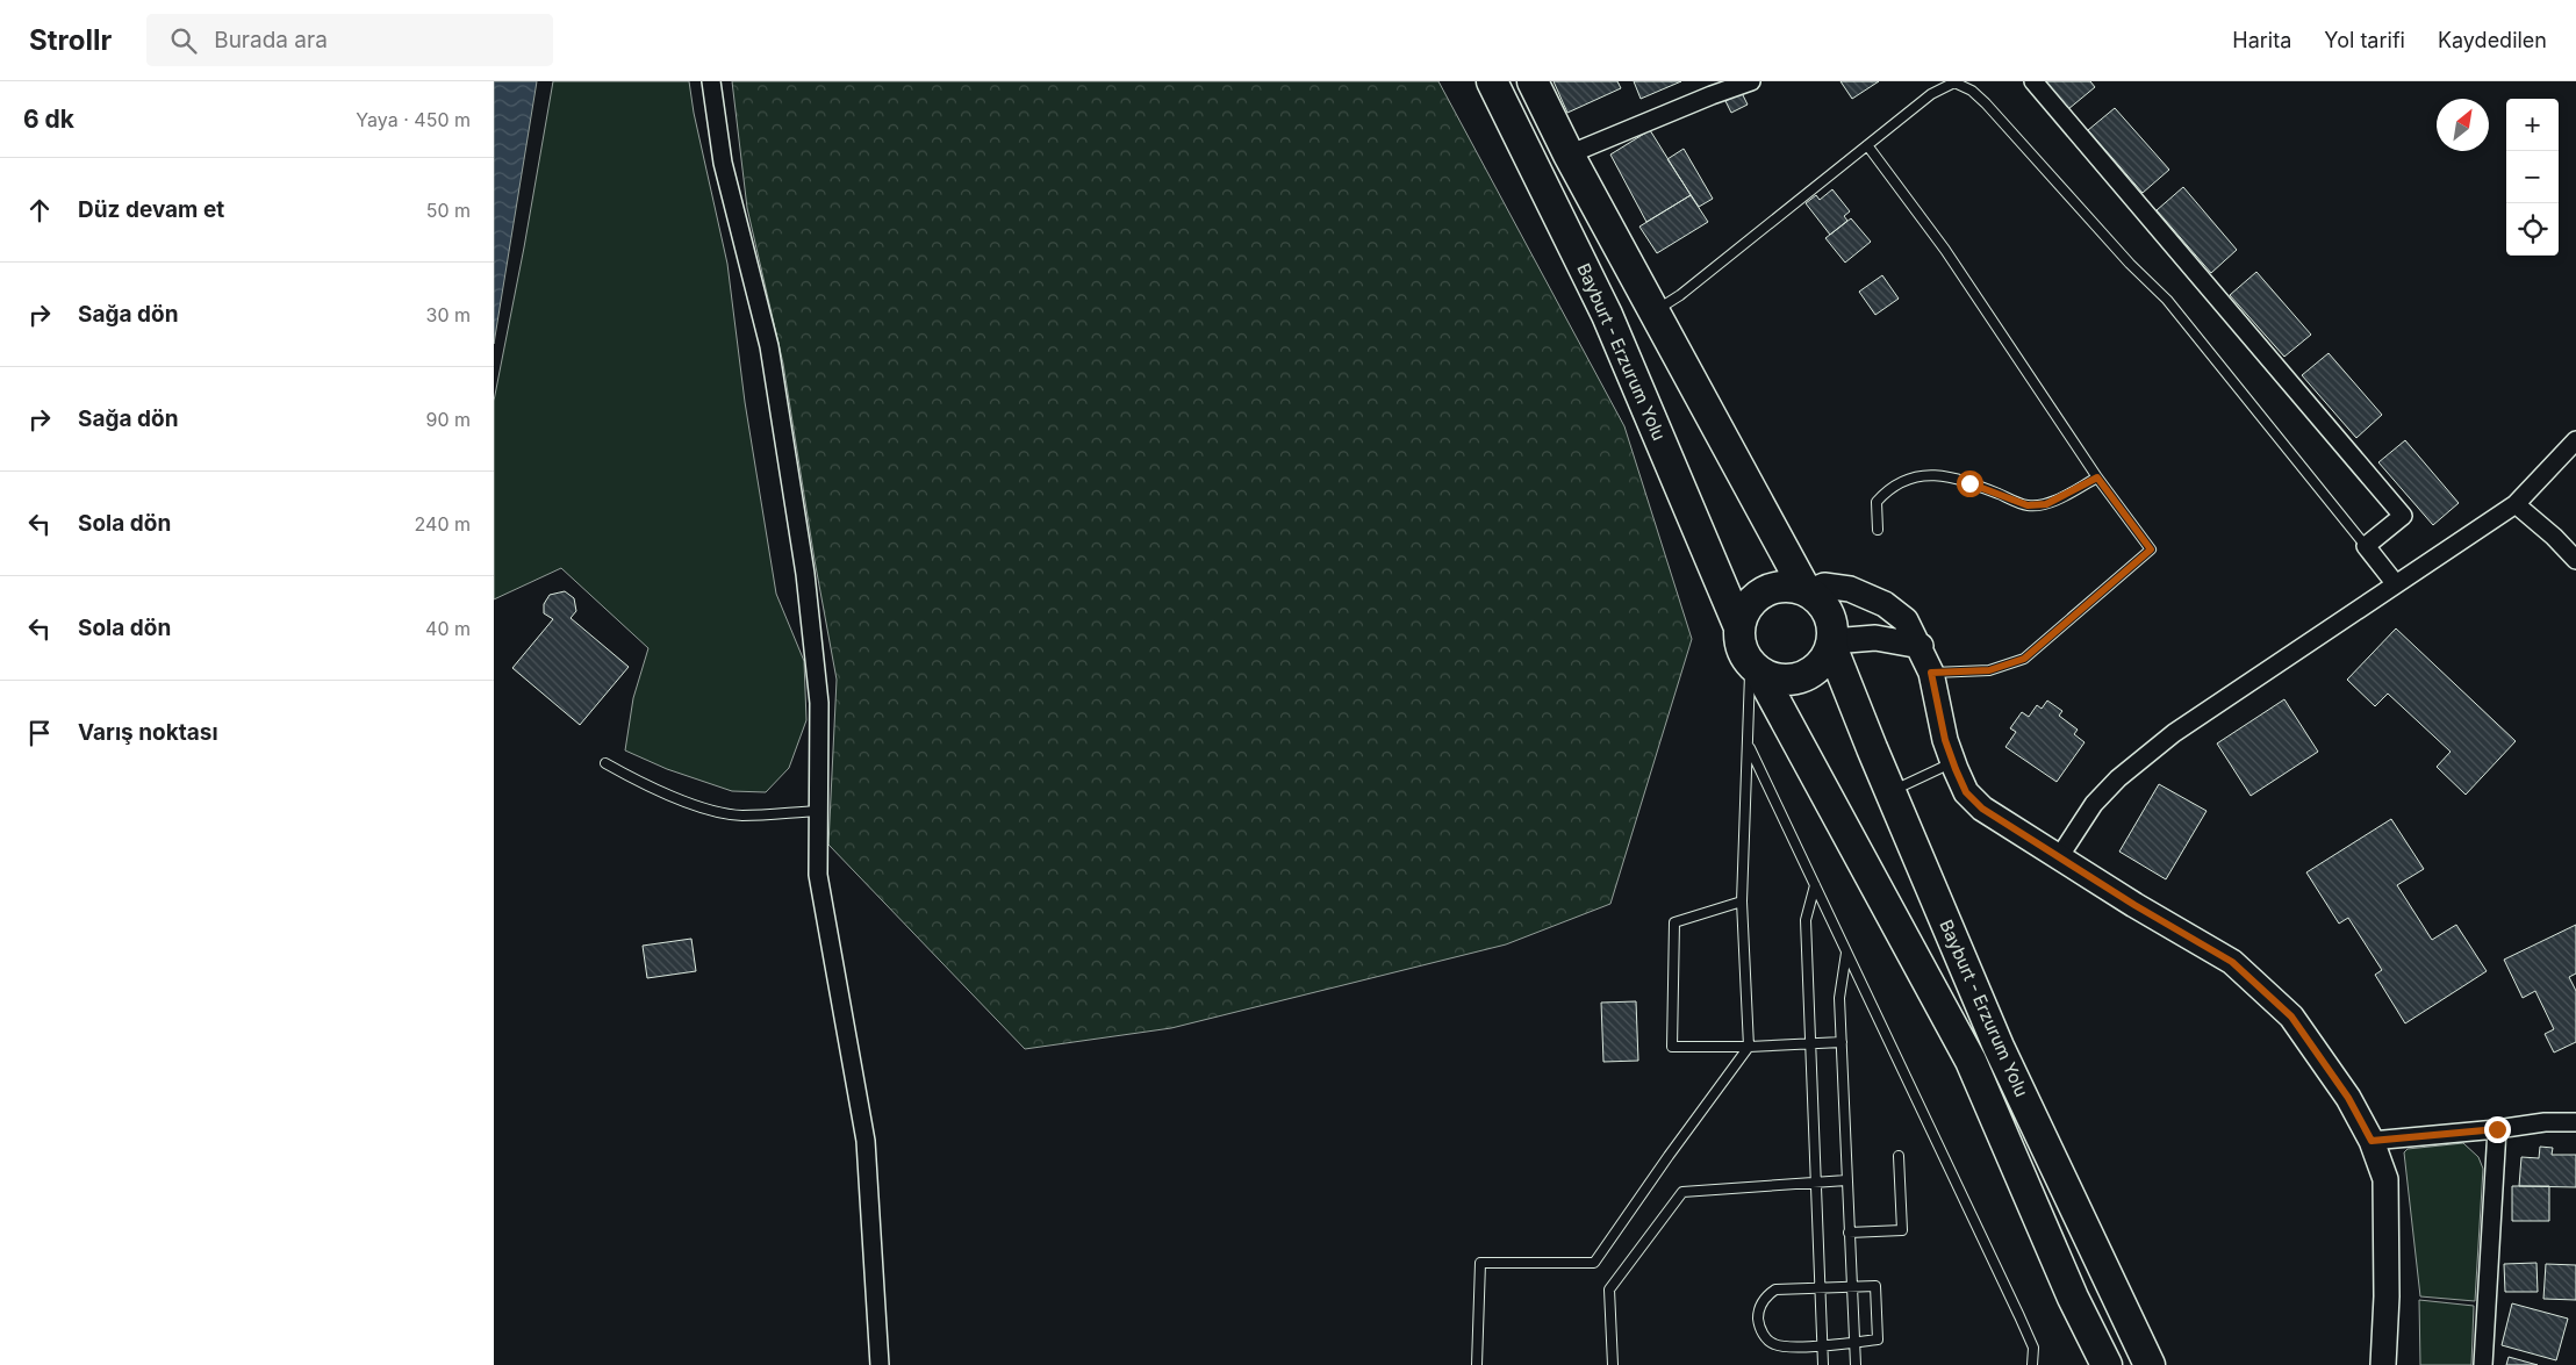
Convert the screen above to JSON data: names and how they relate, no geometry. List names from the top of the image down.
{
  "streets": {
    "highway": ["Bayburt - Erzurum Yolu"]
  },
  "north": "top right",
  "page": {
    "header": "Strollr",
    "search": "Burada ara",
    "nav": ["Harita", "Yol tarifi", "Kaydedilen"],
    "heading": ["6 dk", "Yaya · 450 m"],
    "map_buttons": ["+", "−"],
    "list": [
      ["Düz devam et", "50 m"],
      ["Sağa dön", "30 m"],
      ["Sağa dön", "90 m"],
      ["Sola dön", "240 m"],
      ["Sola dön", "40 m"],
      "Varış noktası"
    ]
  }
}
